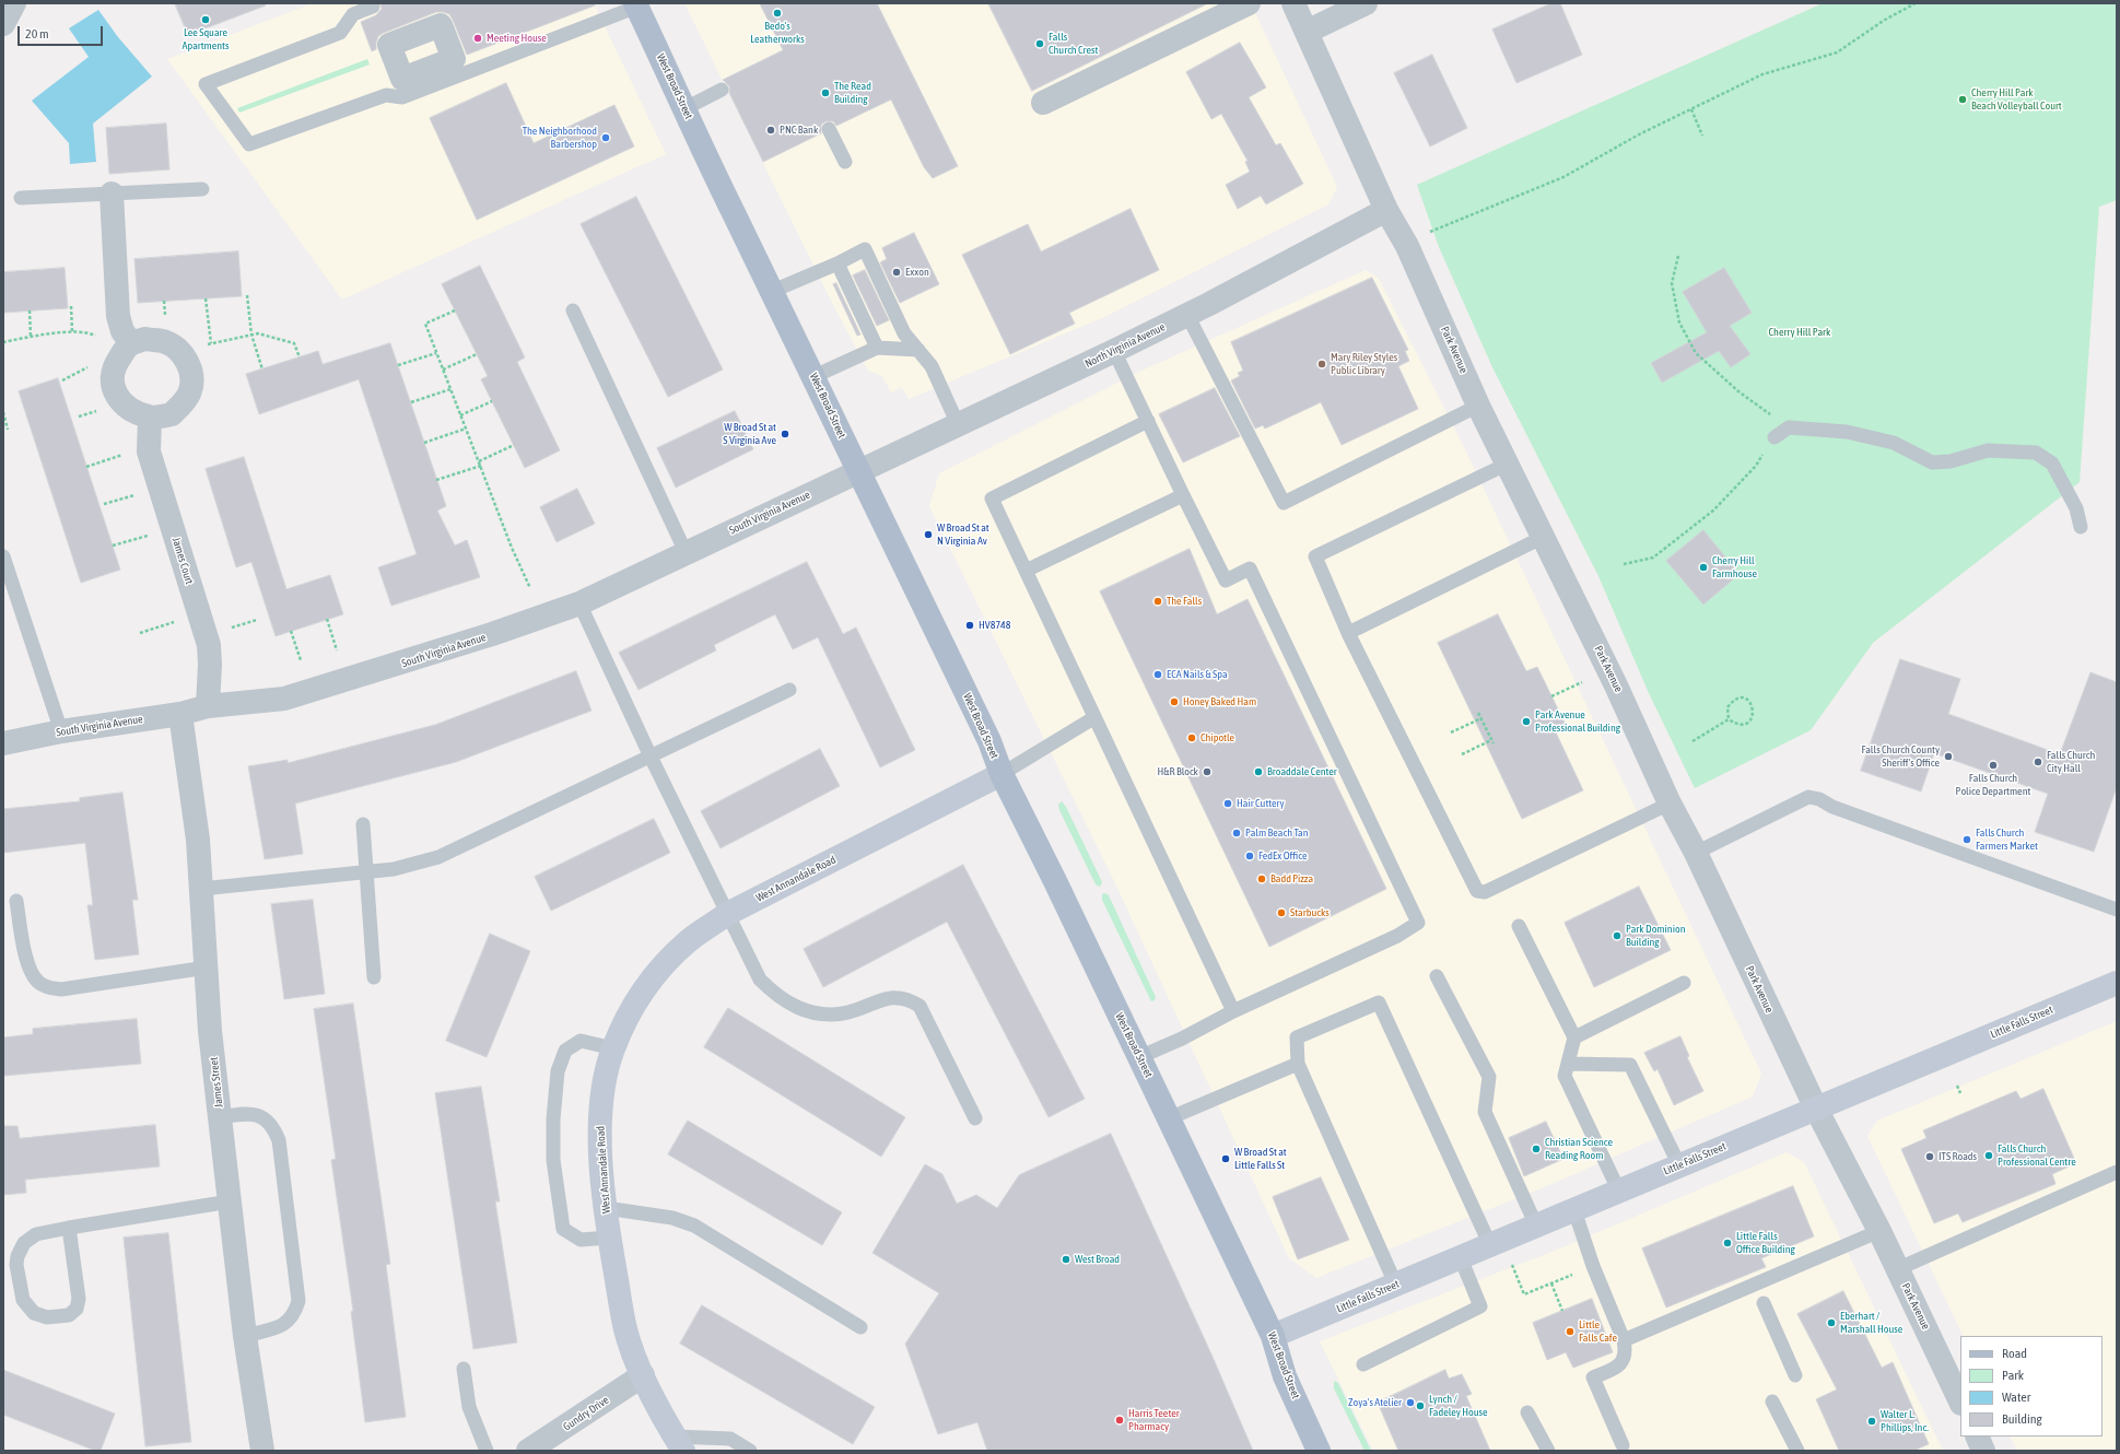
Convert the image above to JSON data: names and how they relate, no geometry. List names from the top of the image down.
{
  "streets": {
    "main road": ["West Broad Street"],
    "street": [
      "North Virginia Avenue",
      "Park Avenue",
      "South Virginia Avenue",
      "James Court",
      "West Annandale Road",
      "Little Falls Street",
      "James Street",
      "Gundry Drive"
    ]
  },
  "crossings": [
    ["West Broad Street", "North Virginia Avenue"],
    ["West Broad Street", "South Virginia Avenue"],
    ["West Broad Street", "West Annandale Road"],
    ["West Broad Street", "Little Falls Street"],
    ["North Virginia Avenue", "Park Avenue"],
    ["North Virginia Avenue", "South Virginia Avenue"],
    ["Park Avenue", "Little Falls Street"],
    ["South Virginia Avenue", "James Court"],
    ["South Virginia Avenue", "James Street"],
    ["West Annandale Road", "Gundry Drive"]
  ],
  "parks": ["Cherry Hill Park"],
  "places": [
    "Bedo's Leatherworks",
    "Lee Square Apartments",
    "Meeting House",
    "Falls Church Crest",
    "The Read Building",
    "Cherry Hill Park Beach Volleyball Court",
    "PNC Bank",
    "The Neighborhood Barbershop",
    "Exxon",
    "Mary Riley Styles Public Library",
    "W Broad St at S Virginia Ave",
    "W Broad St at N Virginia Av",
    "Cherry Hill Farmhouse",
    "The Falls",
    "HV8748",
    "ECA Nails & Spa",
    "Honey Baked Ham",
    "Park Avenue Professional Building",
    "Chipotle",
    "Falls Church County Sheriff's Office",
    "Falls Church City Hall",
    "Falls Church Police Department",
    "H&R Block",
    "Broaddale Center",
    "Hair Cuttery",
    "Palm Beach Tan",
    "Falls Church Farmers Market",
    "FedEx Office",
    "Badd Pizza",
    "Starbucks",
    "Park Dominion Building",
    "Christian Science Reading Room",
    "Falls Church Professional Centre",
    "ITS Roads",
    "W Broad St at Little Falls St",
    "Little Falls Office Building",
    "West Broad",
    "Eberhart / Marshall House",
    "Little Falls Cafe",
    "Zoya's Atelier",
    "Lynch / Fadeley House",
    "Harris Teeter Pharmacy",
    "Walter L. Phillips, Inc."
  ],
  "legend": [
    "Road",
    "Park",
    "Water",
    "Building"
  ],
  "scale_bar": "20 m"
}
